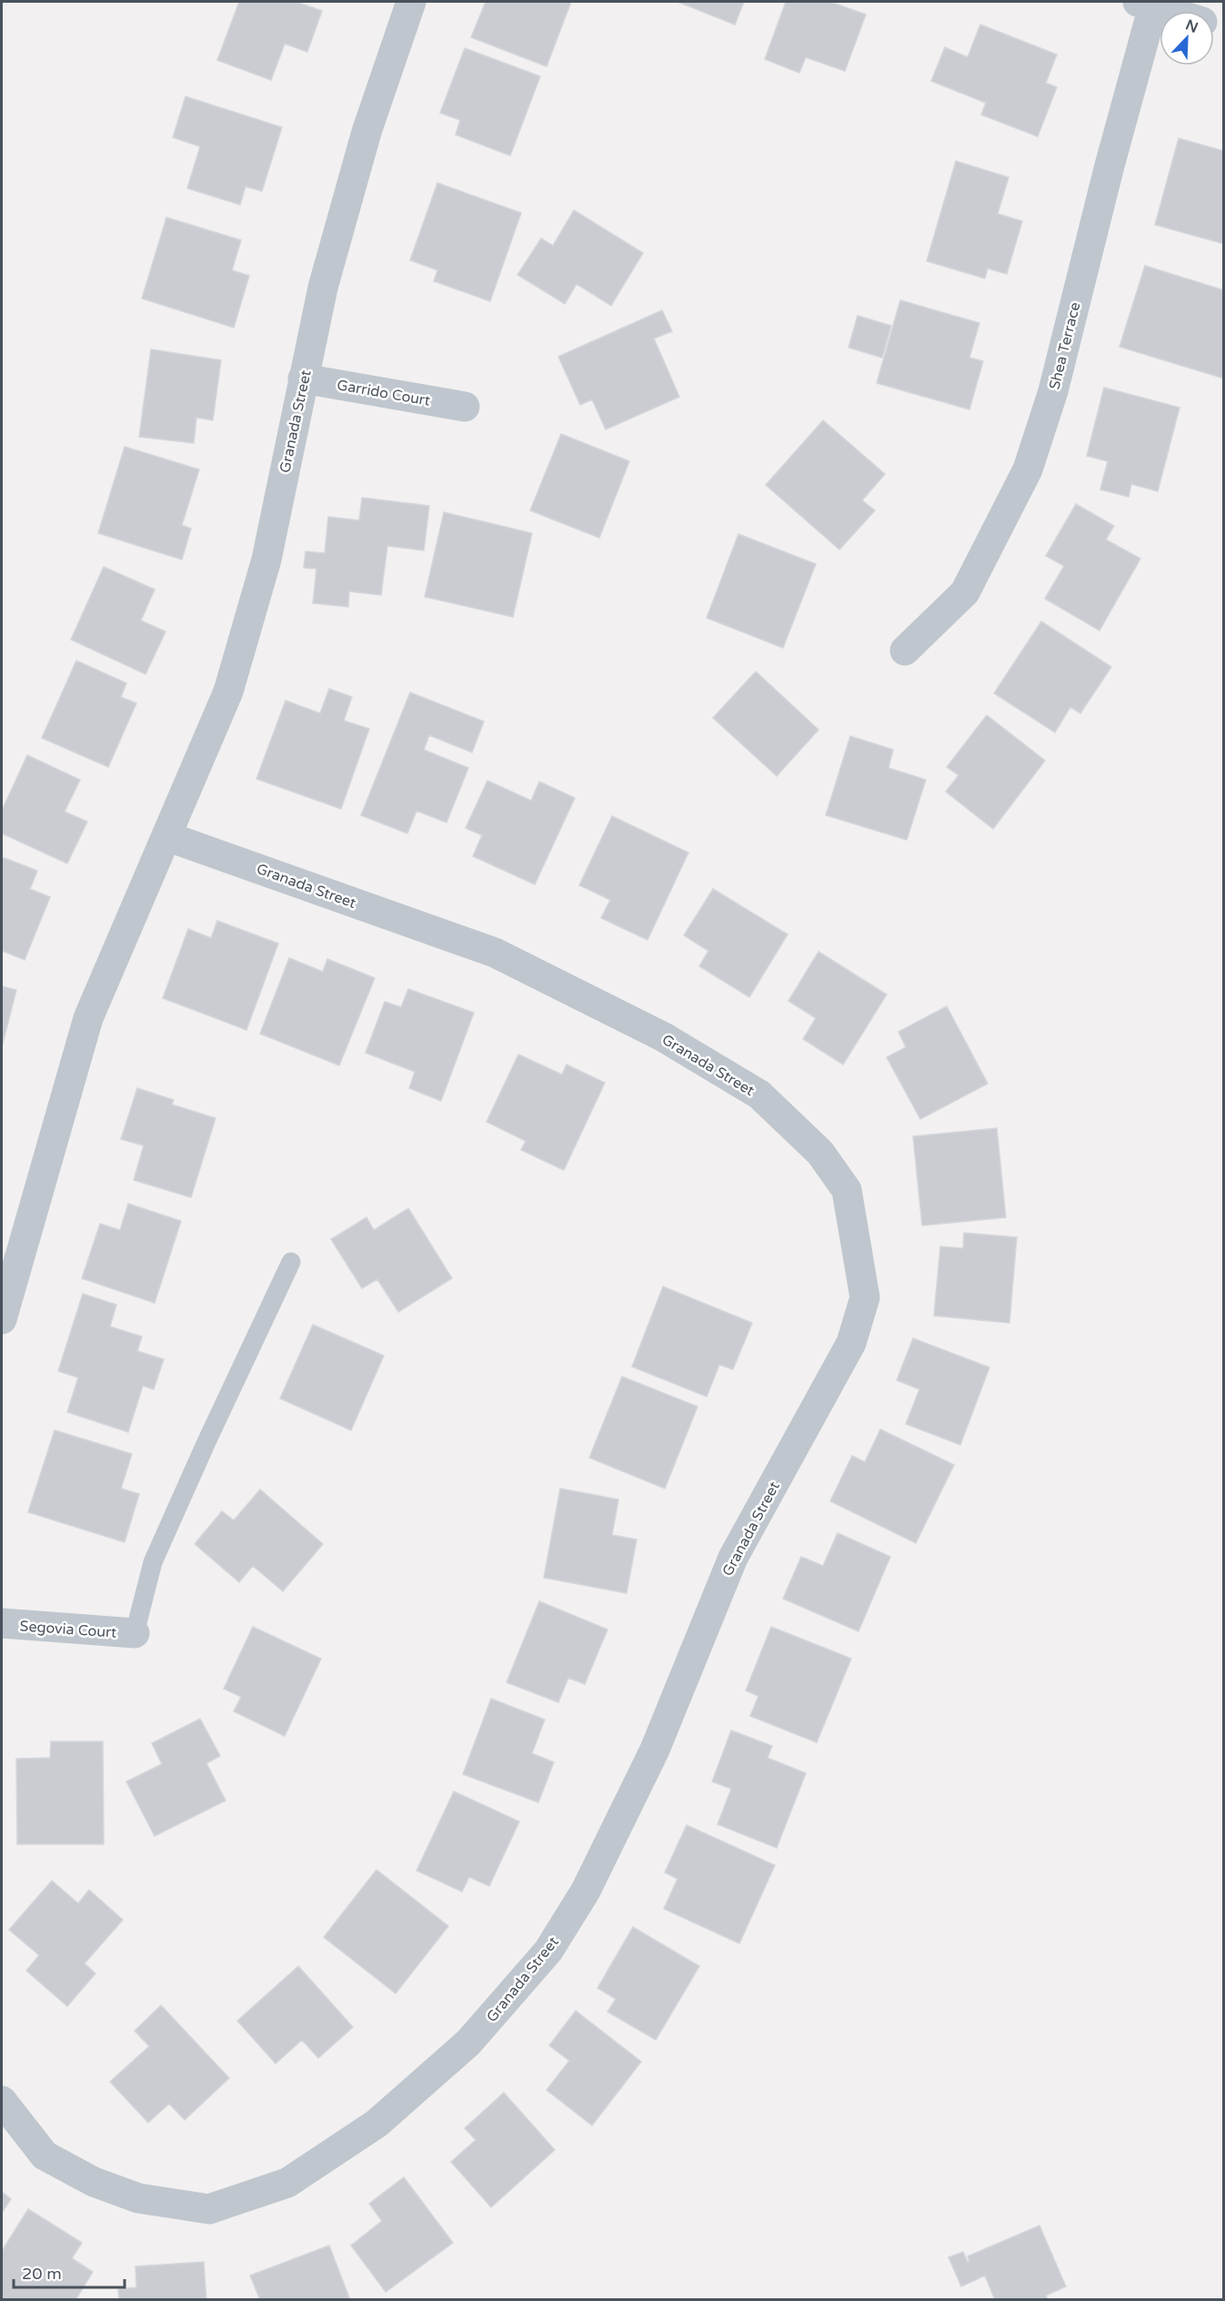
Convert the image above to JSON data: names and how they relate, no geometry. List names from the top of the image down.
{
  "streets": {
    "street": [
      "Shea Terrace",
      "Garrido Court",
      "Granada Street",
      "Segovia Court"
    ]
  },
  "crossings": [
    ["Garrido Court", "Granada Street"]
  ],
  "scale_bar": "20 m",
  "north": "top right"
}
